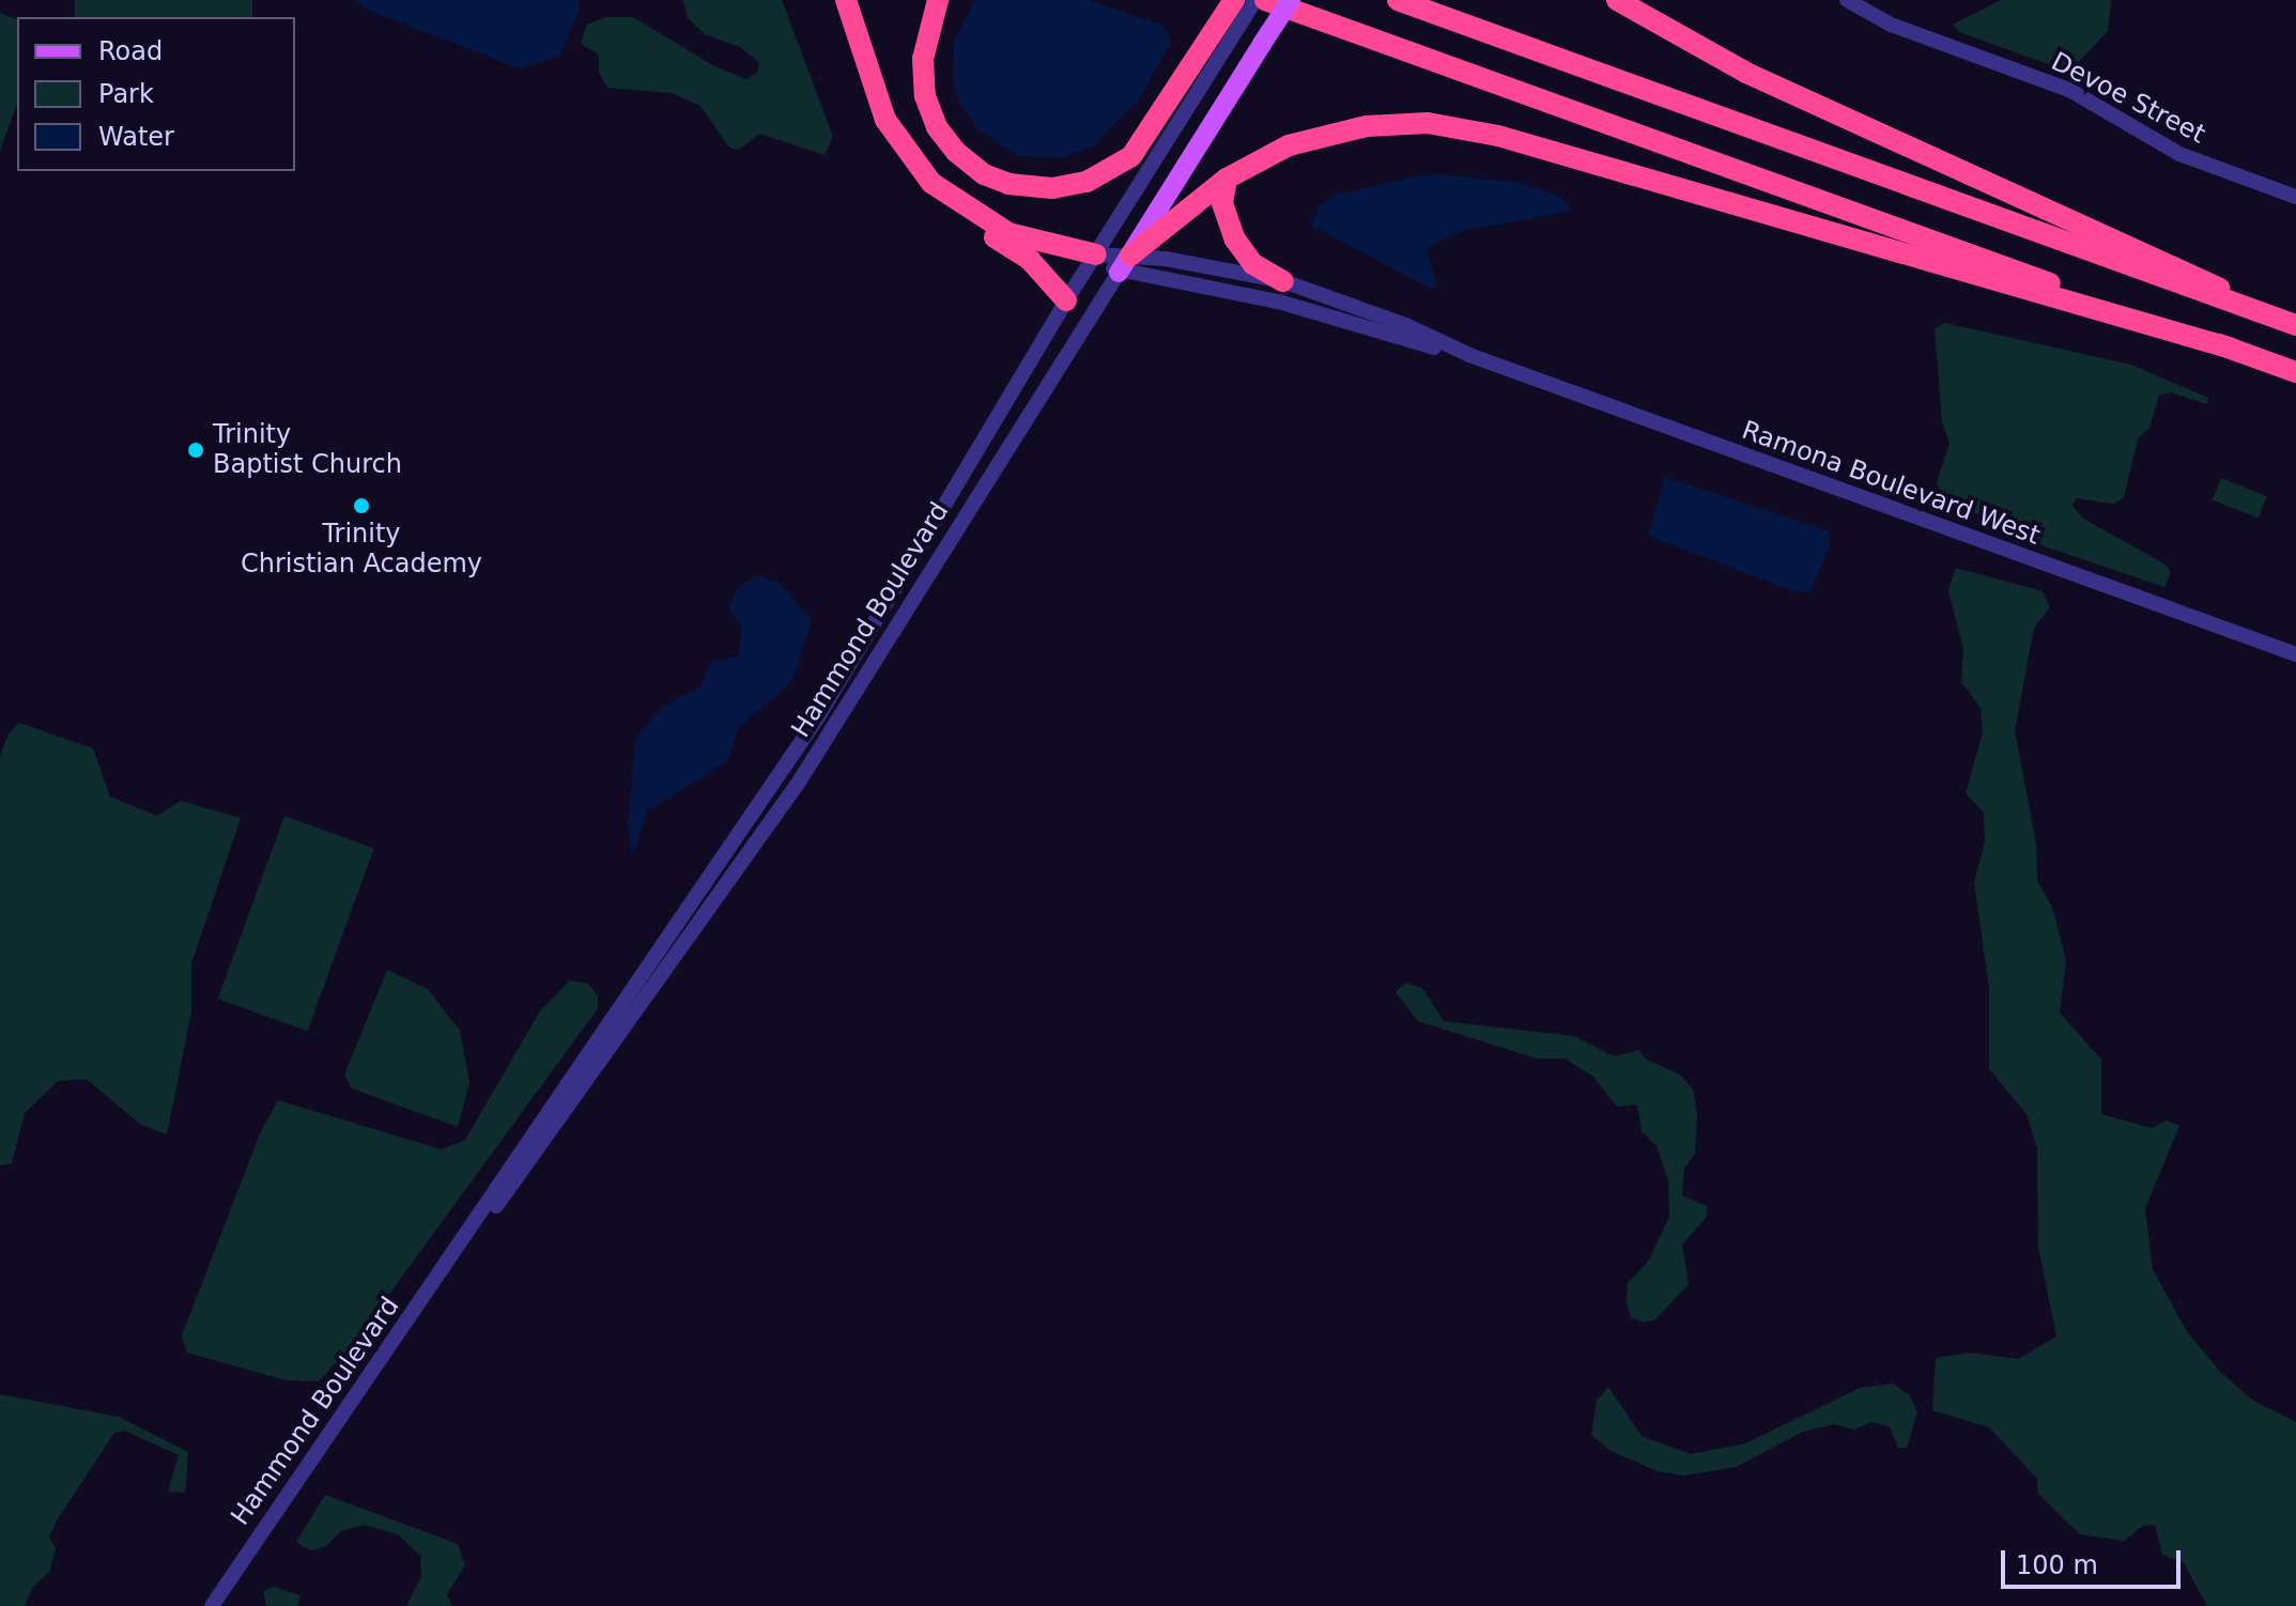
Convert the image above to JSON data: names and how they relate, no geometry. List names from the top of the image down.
{
  "streets": {
    "main road": ["Hammond Boulevard"],
    "street": ["Devoe Street", "Ramona Boulevard West"]
  },
  "crossings": [
    ["Ramona Boulevard West", "Hammond Boulevard"]
  ],
  "places": ["Trinity Baptist Church", "Trinity Christian Academy"],
  "legend": ["Road", "Park", "Water"],
  "scale_bar": "100 m"
}
